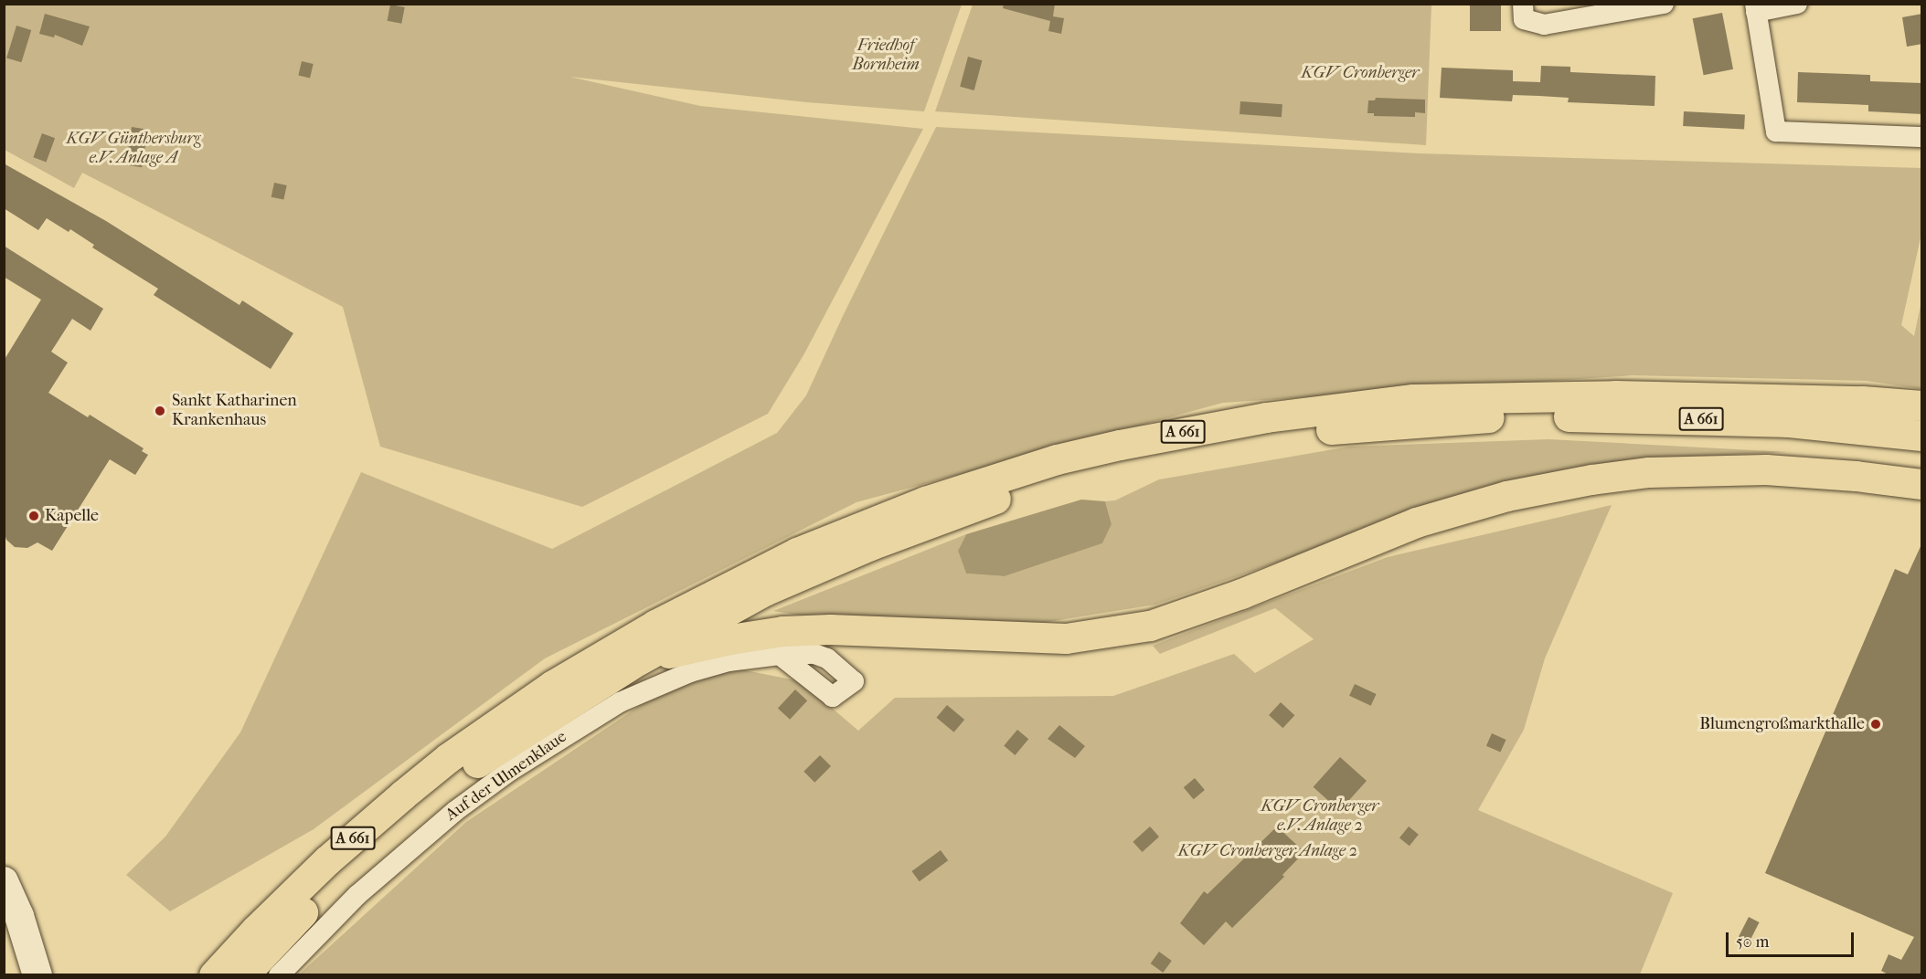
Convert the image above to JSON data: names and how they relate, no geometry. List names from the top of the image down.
{
  "streets": {
    "highway": ["A 661"],
    "street": ["Auf der Ulmenklaue"]
  },
  "parks": [
    "Friedhof Bornheim",
    "KGV Cronberger",
    "KGV Günthersburg e.V. Anlage A",
    "KGV Cronberger e.V. Anlage 2",
    "KGV Cronberger Anlage 2"
  ],
  "places": ["Sankt Katharinen Krankenhaus", "Kapelle", "Blumengroßmarkthalle"],
  "scale_bar": "50 m"
}
